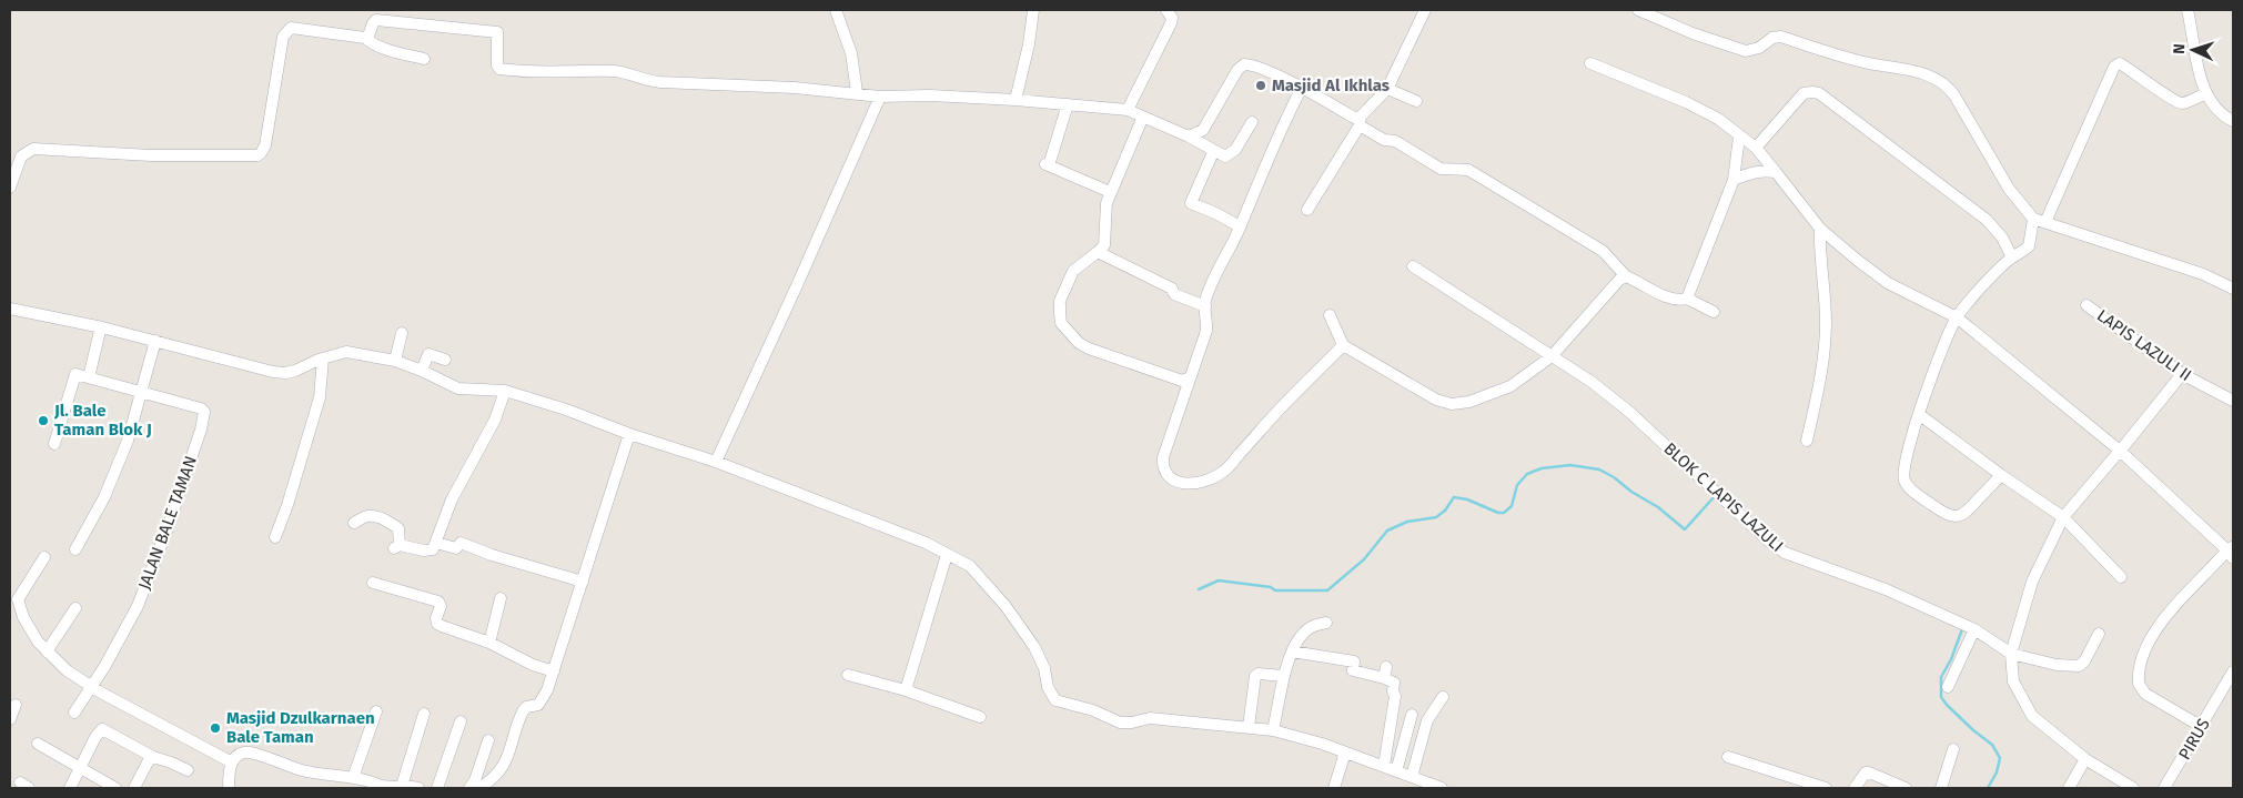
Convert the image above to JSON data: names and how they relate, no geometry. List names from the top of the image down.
{
  "streets": {
    "street": [
      "LAPIS LAZULI II",
      "BLOK C LAPIS LAZULI",
      "JALAN BALE TAMAN",
      "PIRUS"
    ]
  },
  "places": ["Masjid Al Ikhlas", "Jl. Bale Taman Blok J", "Masjid Dzulkarnaen Bale Taman"],
  "north": "left"
}
